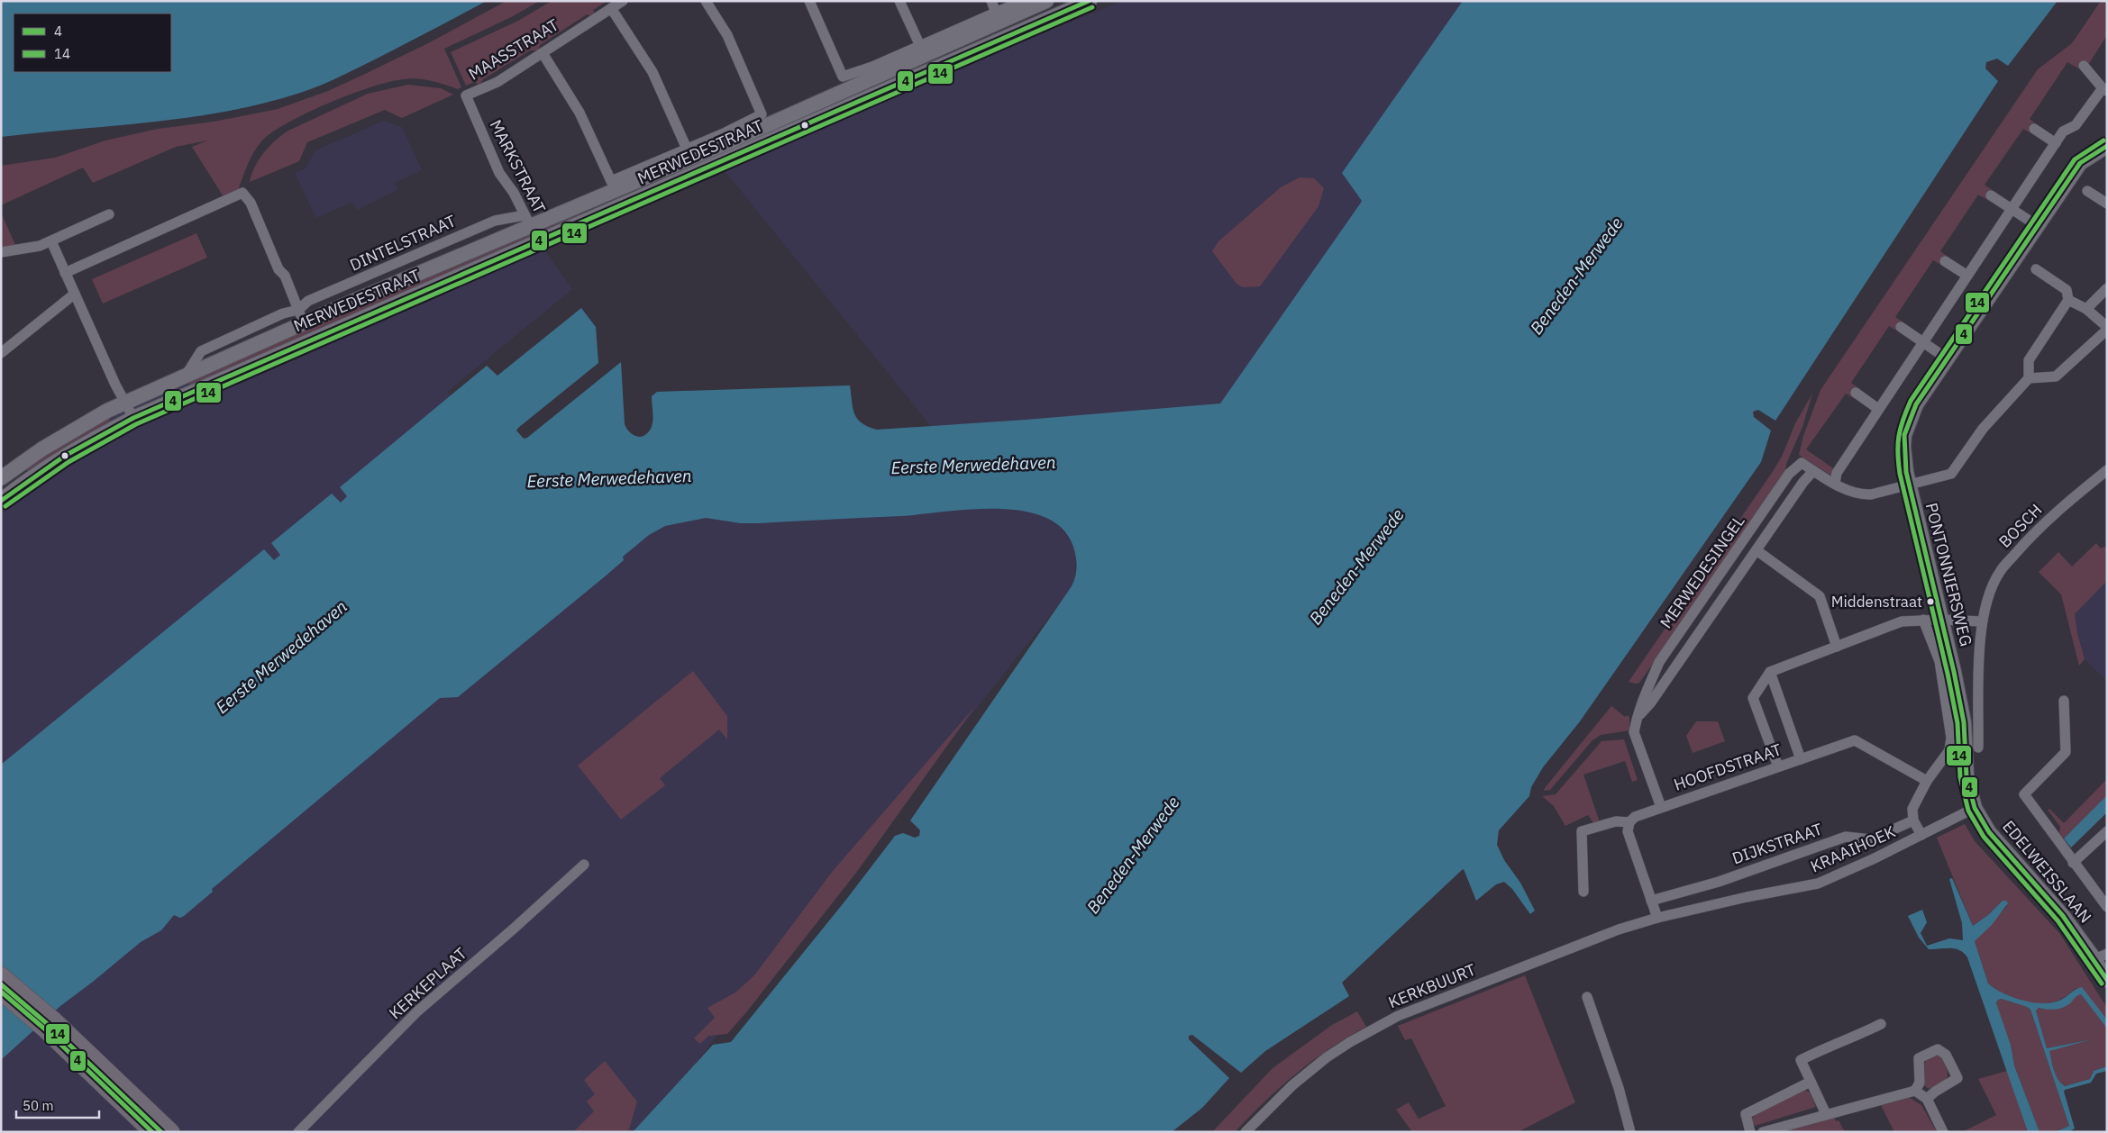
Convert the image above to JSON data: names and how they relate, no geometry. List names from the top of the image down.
{
  "streets": {
    "main road": ["MERWEDESTRAAT", "PONTONNIERSWEG", "EDELWEISSLAAN"],
    "street": [
      "MAASSTRAAT",
      "MARKSTRAAT",
      "DINTELSTRAAT",
      "BOSCH",
      "MERWEDESINGEL",
      "HOOFDSTRAAT",
      "DIJKSTRAAT",
      "KRAAIHOEK",
      "KERKEPLAAT",
      "KERKBUURT"
    ]
  },
  "crossings": [
    ["MAASSTRAAT", "MARKSTRAAT"],
    ["MERWEDESTRAAT", "MARKSTRAAT"],
    ["MERWEDESTRAAT", "DINTELSTRAAT"],
    ["MARKSTRAAT", "DINTELSTRAAT"],
    ["MERWEDESINGEL", "PONTONNIERSWEG"],
    ["MERWEDESINGEL", "HOOFDSTRAAT"],
    ["PONTONNIERSWEG", "KRAAIHOEK"],
    ["PONTONNIERSWEG", "EDELWEISSLAAN"],
    ["KRAAIHOEK", "EDELWEISSLAAN"],
    ["KRAAIHOEK", "KERKBUURT"]
  ],
  "water": ["Beneden-Merwede", "Eerste Merwedehaven"],
  "places": ["Middenstraat"],
  "lines": ["transit line 4", "transit line 14"],
  "legend": ["4", "14"],
  "scale_bar": "50 m"
}
